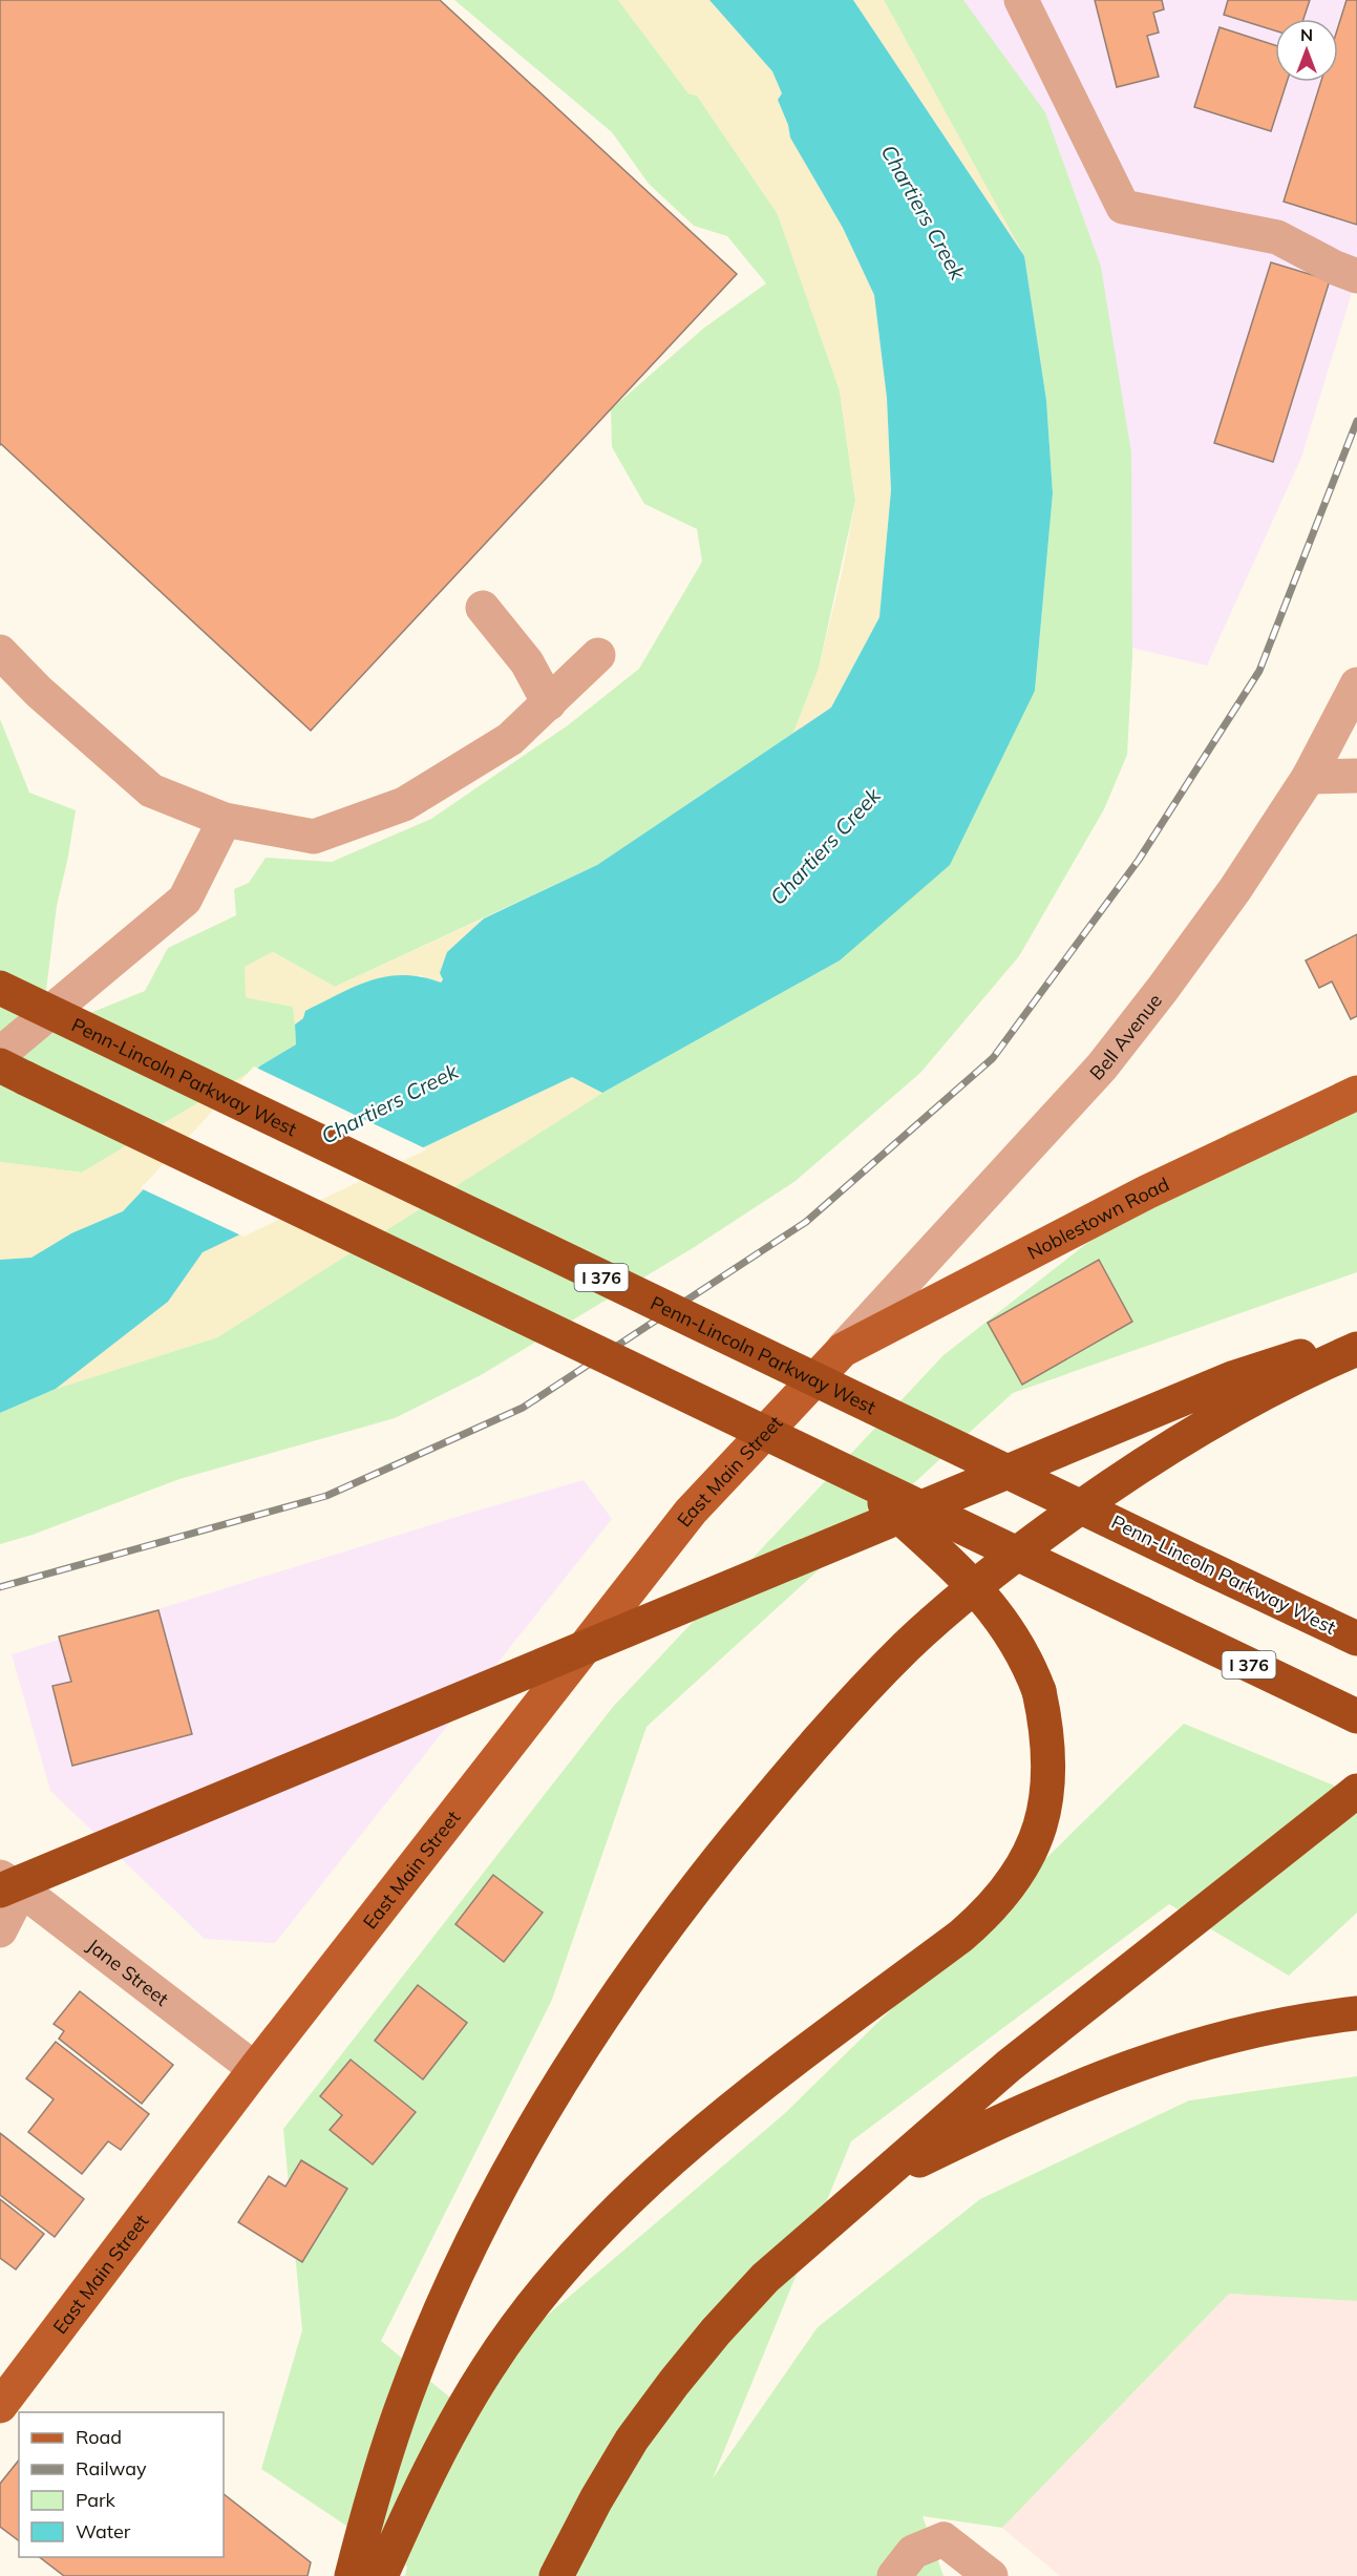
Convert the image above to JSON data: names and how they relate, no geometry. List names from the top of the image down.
{
  "streets": {
    "highway": ["Penn-Lincoln Parkway West", "I 376"],
    "main road": ["Noblestown Road", "East Main Street"],
    "street": ["Bell Avenue", "Jane Street"]
  },
  "crossings": [
    ["Bell Avenue", "Noblestown Road"],
    ["Bell Avenue", "East Main Street"],
    ["Noblestown Road", "East Main Street"],
    ["East Main Street", "Jane Street"]
  ],
  "water": ["Chartiers Creek"],
  "legend": [
    "Road",
    "Railway",
    "Park",
    "Water"
  ],
  "north": "top"
}
